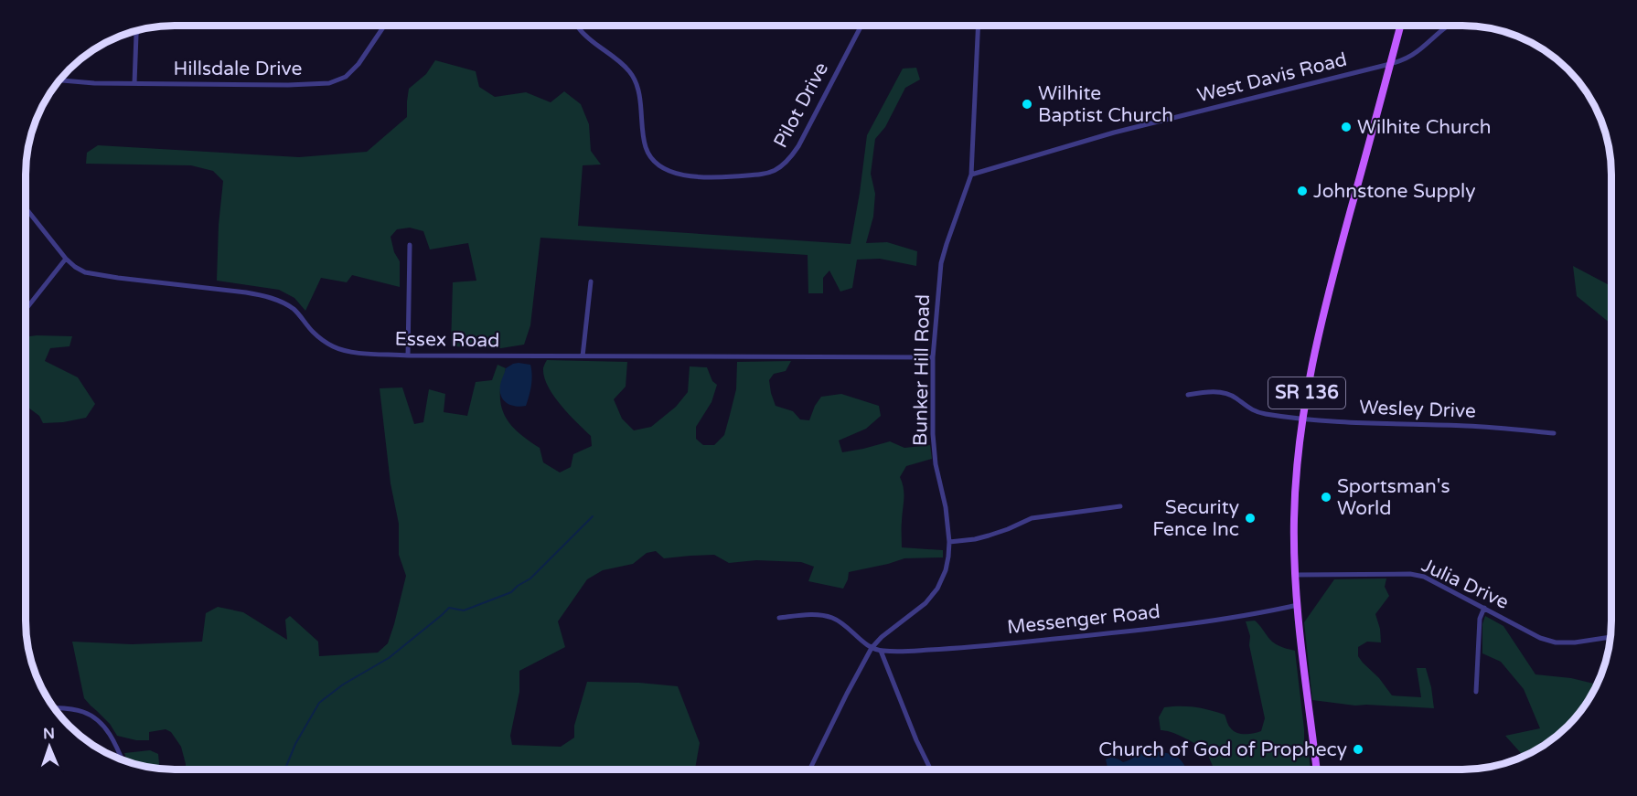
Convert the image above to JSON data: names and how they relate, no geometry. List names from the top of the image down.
{
  "streets": {
    "main road": ["SR 136"],
    "street": [
      "Hillsdale Drive",
      "West Davis Road",
      "Pilot Drive",
      "Essex Road",
      "Bunker Hill Road",
      "Wesley Drive",
      "Julia Drive",
      "Messenger Road"
    ]
  },
  "crossings": [
    ["West Davis Road", "Bunker Hill Road"],
    ["West Davis Road", "SR 136"],
    ["Essex Road", "Bunker Hill Road"],
    ["Bunker Hill Road", "Messenger Road"],
    ["SR 136", "Wesley Drive"],
    ["SR 136", "Julia Drive"],
    ["SR 136", "Messenger Road"]
  ],
  "places": [
    "Wilhite Baptist Church",
    "Wilhite Church",
    "Johnstone Supply",
    "Sportsman's World",
    "Security Fence Inc",
    "Church of God of Prophecy"
  ],
  "north": "top"
}
